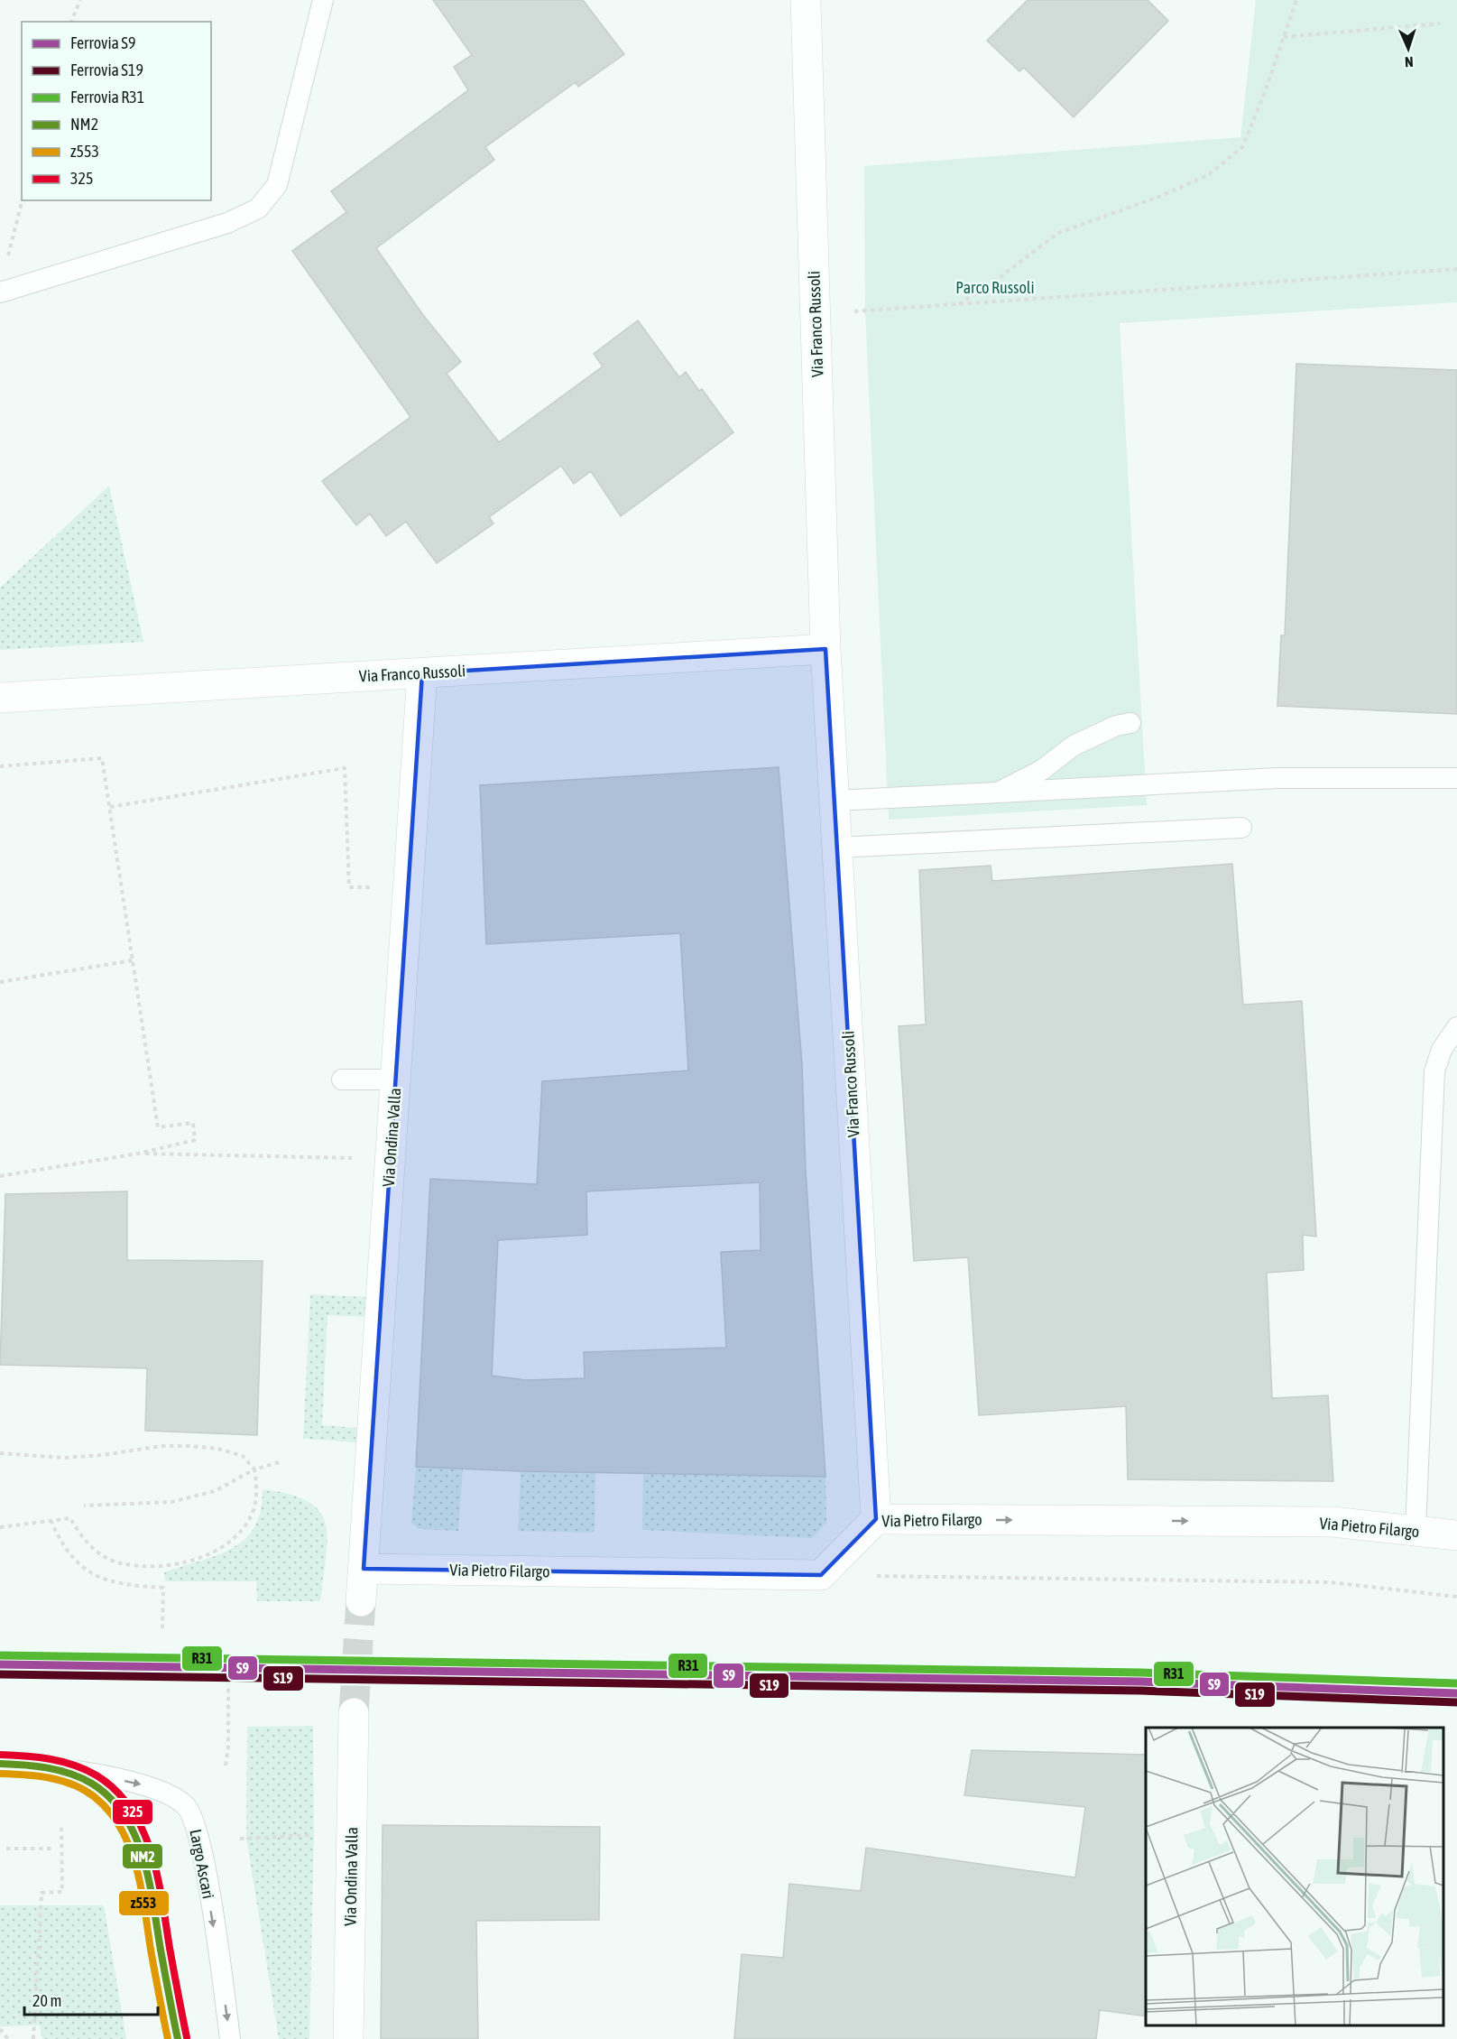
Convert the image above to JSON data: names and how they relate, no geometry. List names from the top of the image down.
{
  "streets": {
    "street": ["Via Franco Russoli", "Via Ondina Valla", "Via Pietro Filargo"],
    "lane": ["Largo Ascari"]
  },
  "crossings": [
    ["Via Franco Russoli", "Via Ondina Valla"],
    ["Via Franco Russoli", "Via Pietro Filargo"],
    ["Via Ondina Valla", "Via Pietro Filargo"]
  ],
  "one_way": ["Via Pietro Filargo"],
  "parks": ["Parco Russoli"],
  "lines": [
    "rail line R31",
    "rail line S9",
    "rail line S19",
    "transit line 325",
    "transit line NM2",
    "transit line z553"
  ],
  "legend": [
    "Ferrovia S9",
    "Ferrovia S19",
    "Ferrovia R31",
    "NM2",
    "z553",
    "325"
  ],
  "scale_bar": "20 m",
  "north": "bottom"
}
